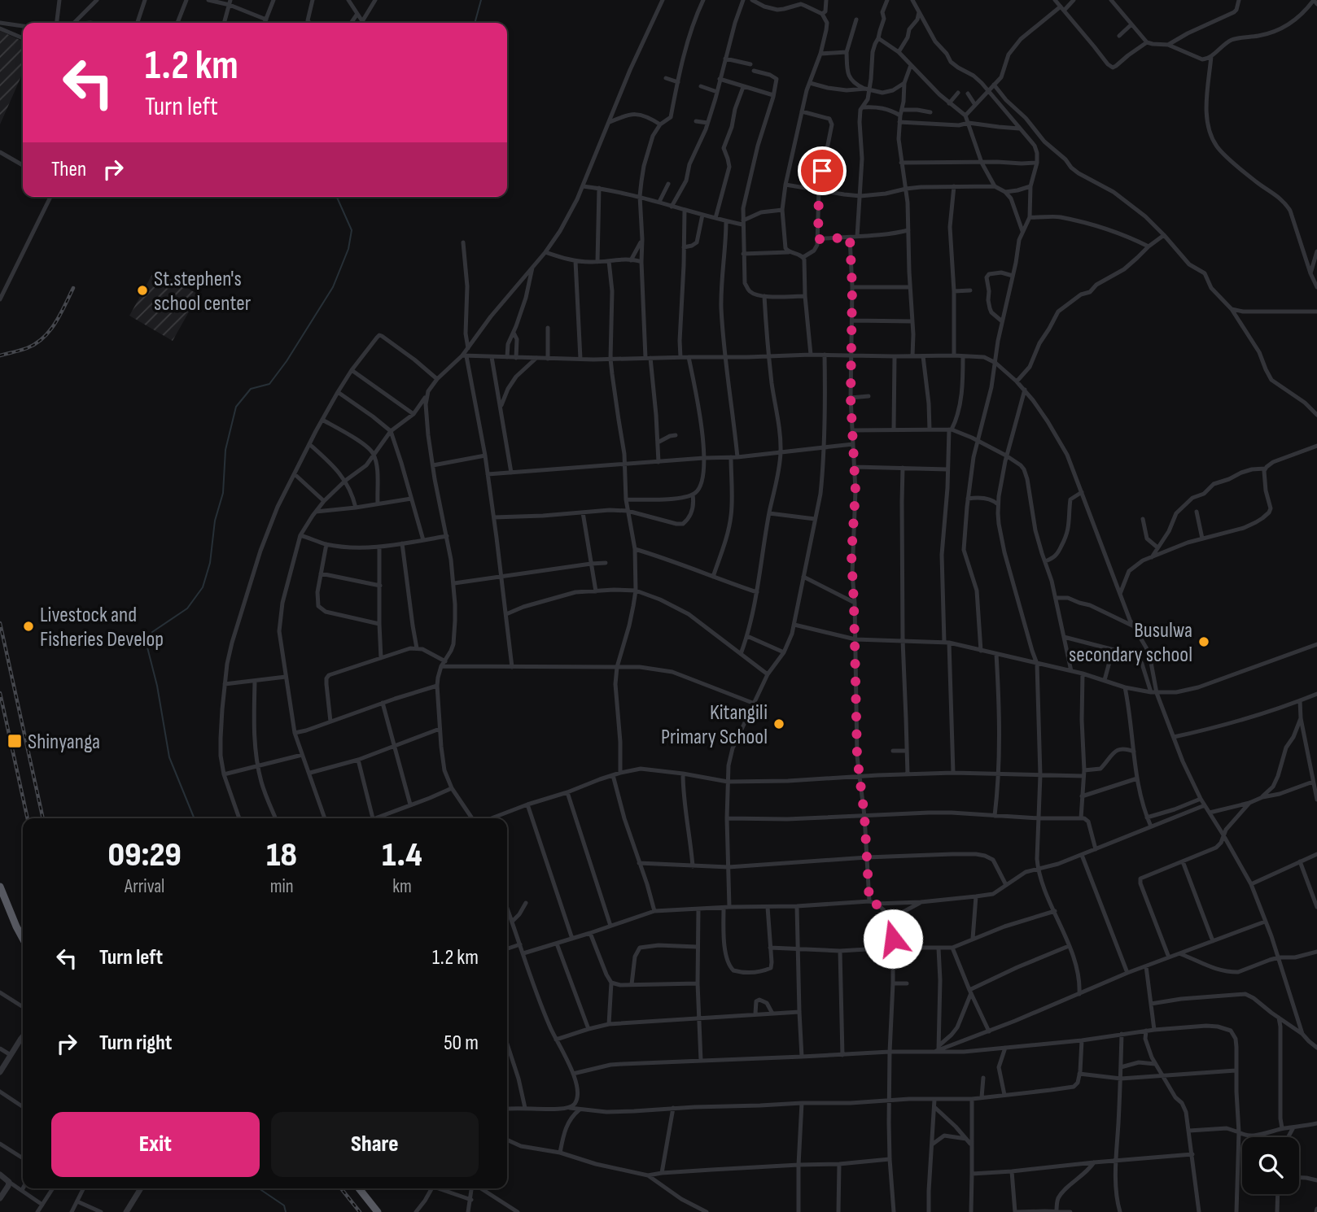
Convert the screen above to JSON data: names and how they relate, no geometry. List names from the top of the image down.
{
  "places": {
    "other": [
      "St.stephen's school center",
      "Livestock and Fisheries Develop",
      "Busulwa secondary school",
      "Kitangili Primary School"
    ],
    "transit": ["Shinyanga"]
  },
  "page": {
    "turn": ["1.2 km", "Turn left"],
    "then": "Then",
    "eta": [
      "09:29",
      "Arrival",
      "18",
      "min",
      "1.4",
      "km"
    ],
    "list": [
      {
        "name": "Turn left",
        "value": "1.2 km"
      },
      {
        "name": "Turn right",
        "value": "50 m"
      }
    ],
    "buttons": ["Exit", "Share"]
  }
}
